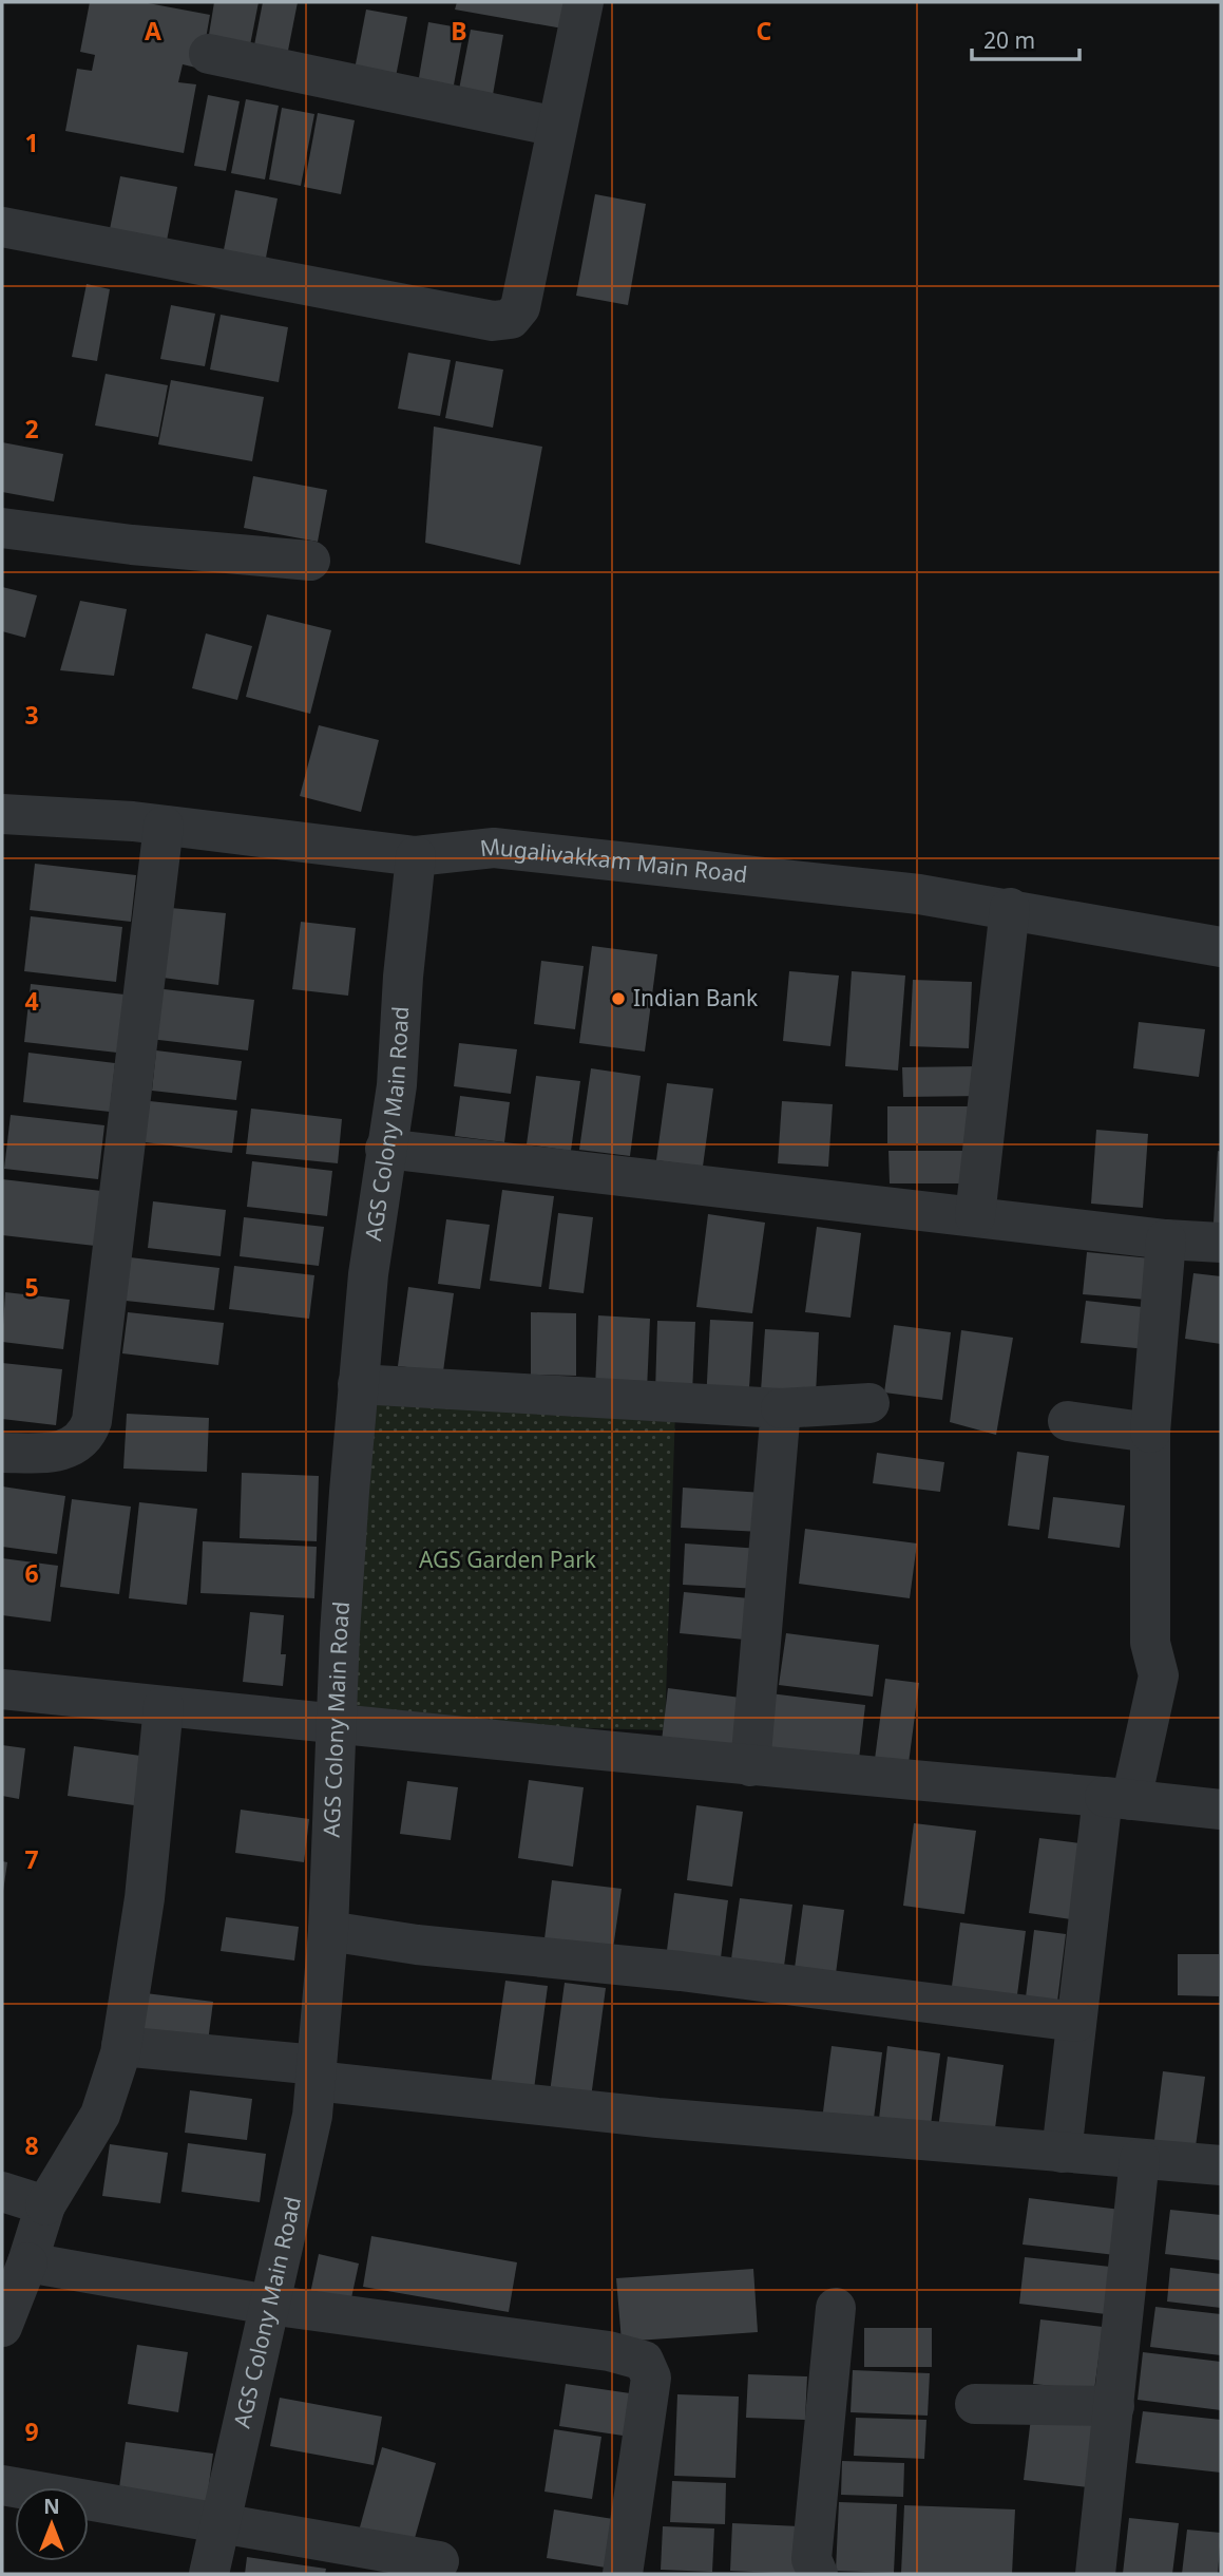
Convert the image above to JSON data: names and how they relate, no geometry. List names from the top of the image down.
{
  "streets": {
    "street": ["Mugalivakkam Main Road", "AGS Colony Main Road"]
  },
  "crossings": [
    ["Mugalivakkam Main Road", "AGS Colony Main Road"]
  ],
  "parks": ["AGS Garden Park"],
  "places": ["Indian Bank"],
  "scale_bar": "20 m",
  "north": "top",
  "grid": {
    "columns": ["A", "B", "C"],
    "rows": [
      "1",
      "2",
      "3",
      "4",
      "5",
      "6",
      "7",
      "8",
      "9"
    ]
  }
}
